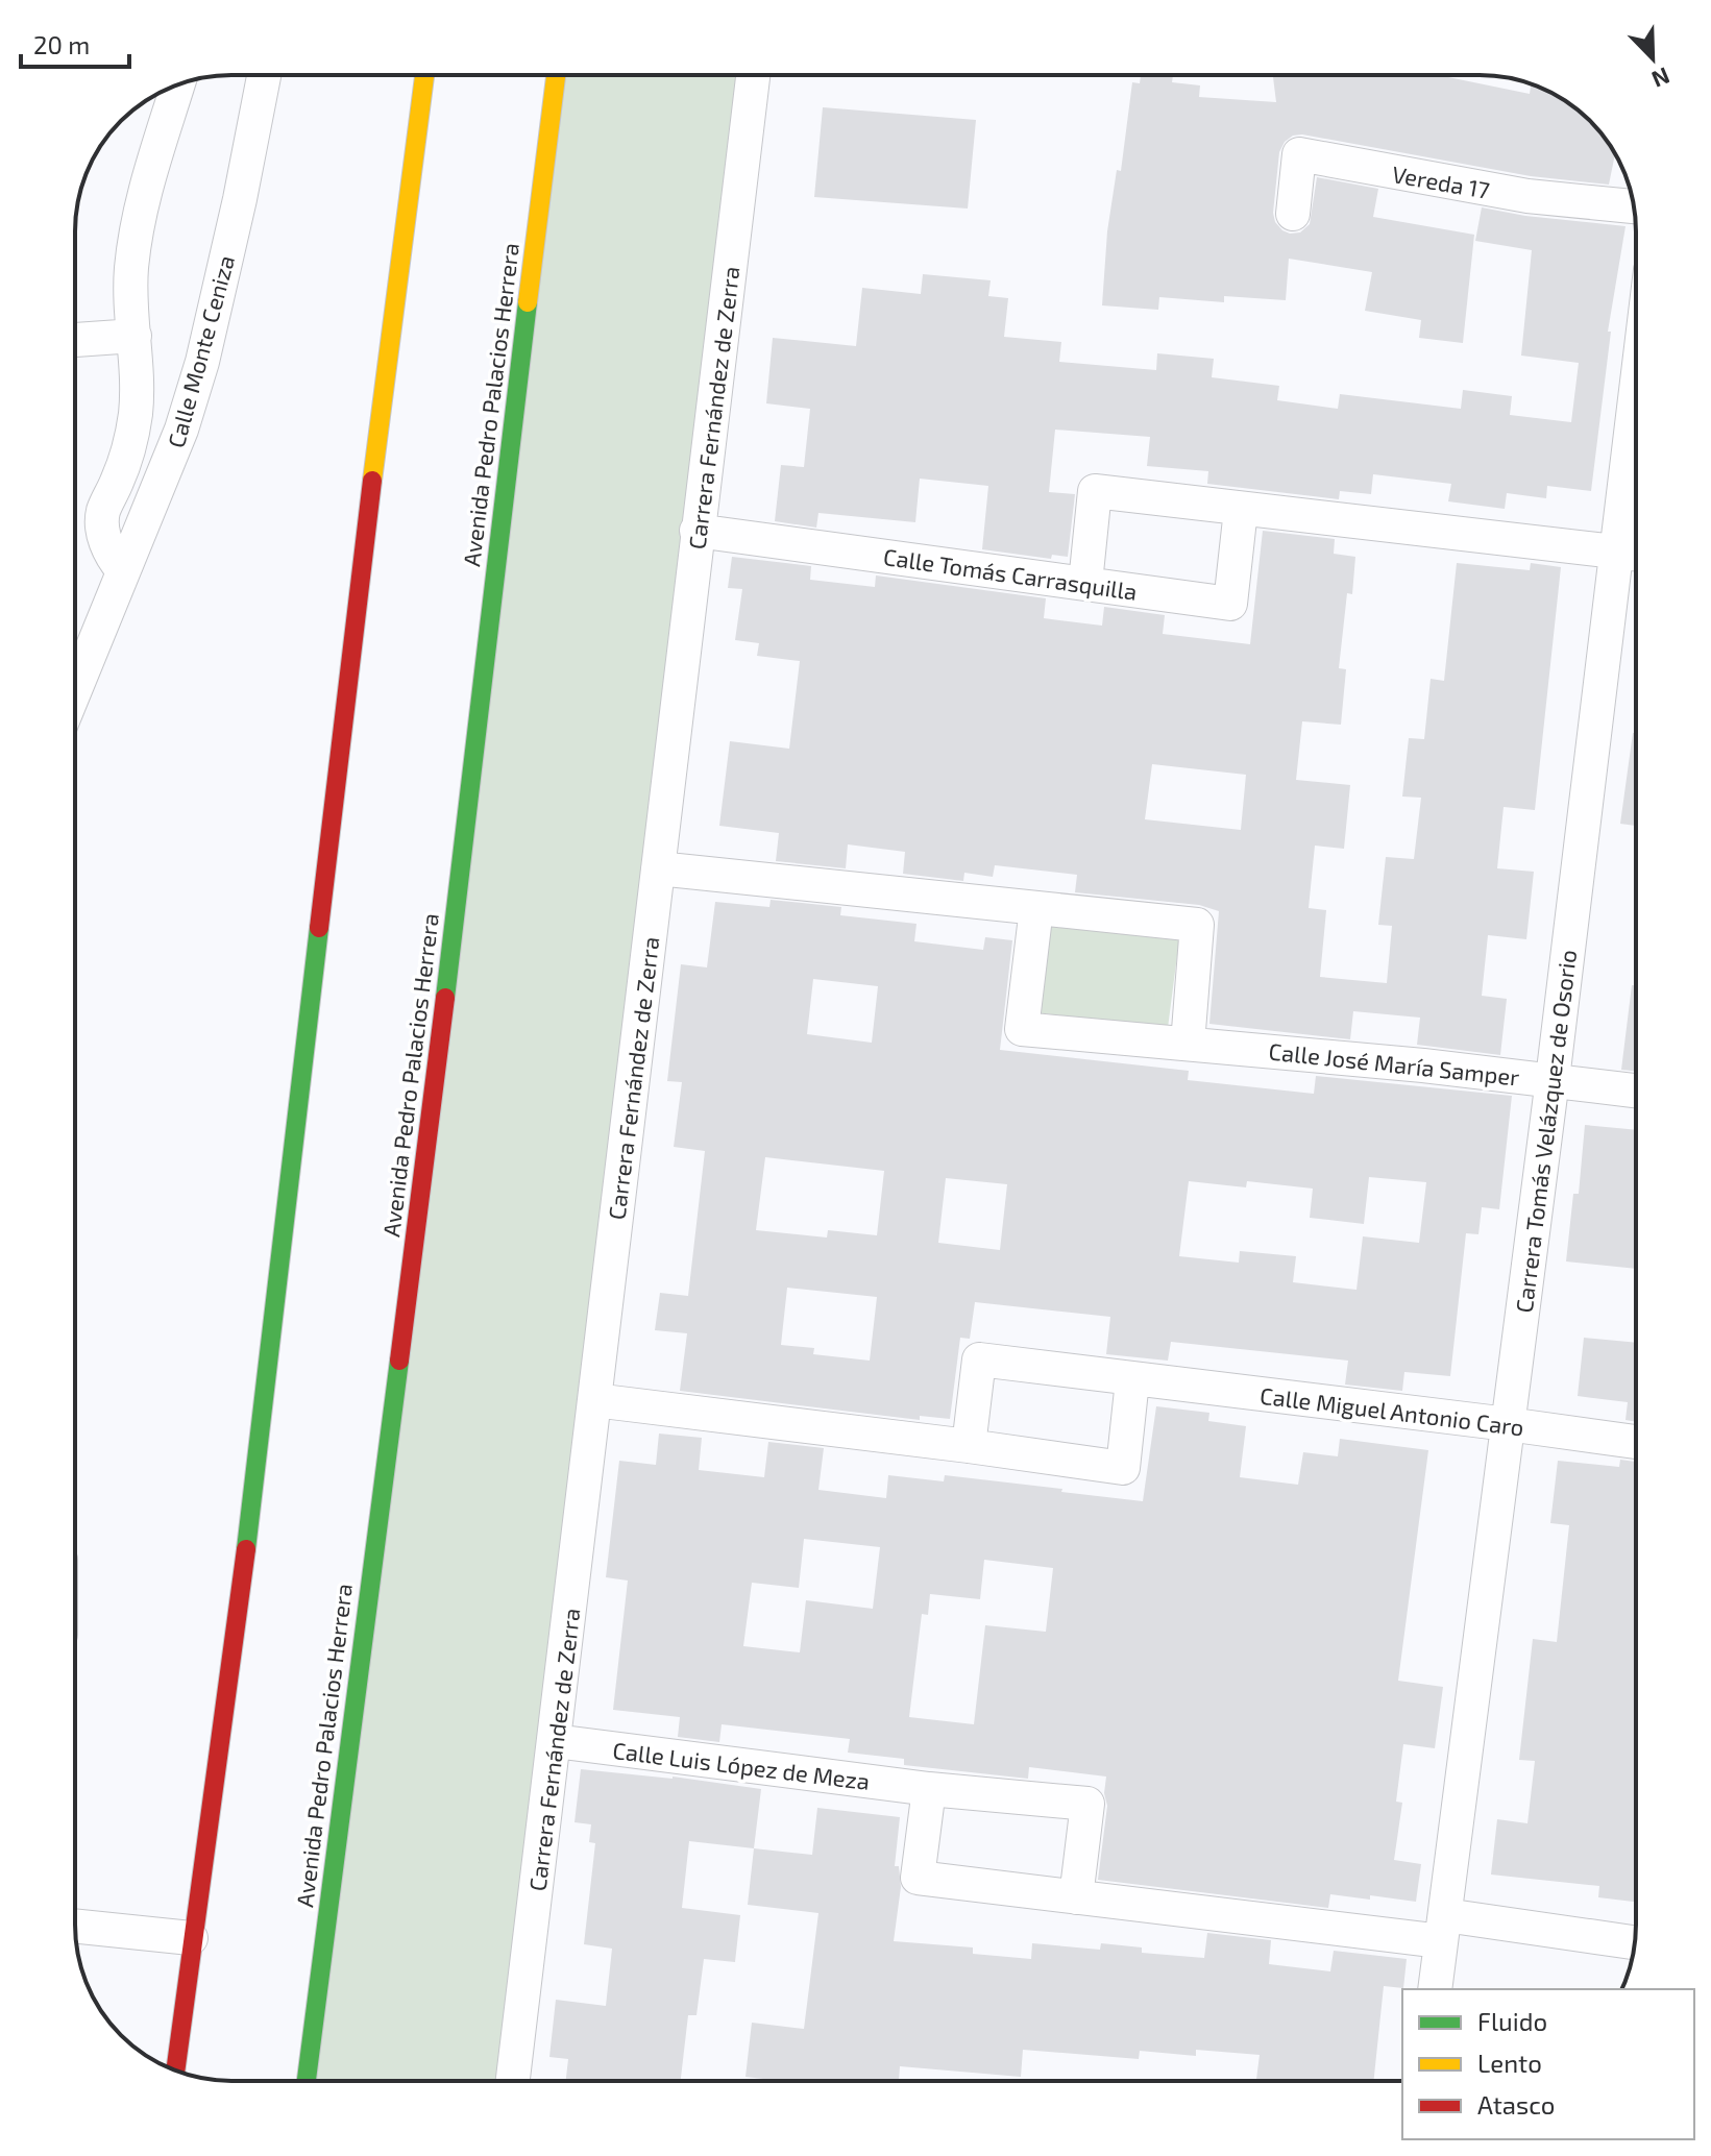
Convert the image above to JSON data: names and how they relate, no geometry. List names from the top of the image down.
{
  "streets": {
    "main road": ["Avenida Pedro Palacios Herrera"],
    "street": [
      "Vereda 17",
      "Calle Monte Ceniza",
      "Carrera Fernández de Zerra",
      "Calle Tomás Carrasquilla",
      "Calle José María Samper",
      "Carrera Tomás Velázquez de Osorio",
      "Calle Miguel Antonio Caro",
      "Calle Luis López de Meza"
    ]
  },
  "crossings": [
    ["Carrera Fernández de Zerra", "Calle Tomás Carrasquilla"],
    ["Carrera Fernández de Zerra", "Calle Luis López de Meza"],
    ["Calle José María Samper", "Carrera Tomás Velázquez de Osorio"],
    ["Carrera Tomás Velázquez de Osorio", "Calle Miguel Antonio Caro"]
  ],
  "legend": ["Fluido", "Lento", "Atasco"],
  "scale_bar": "20 m",
  "north": "bottom right"
}
